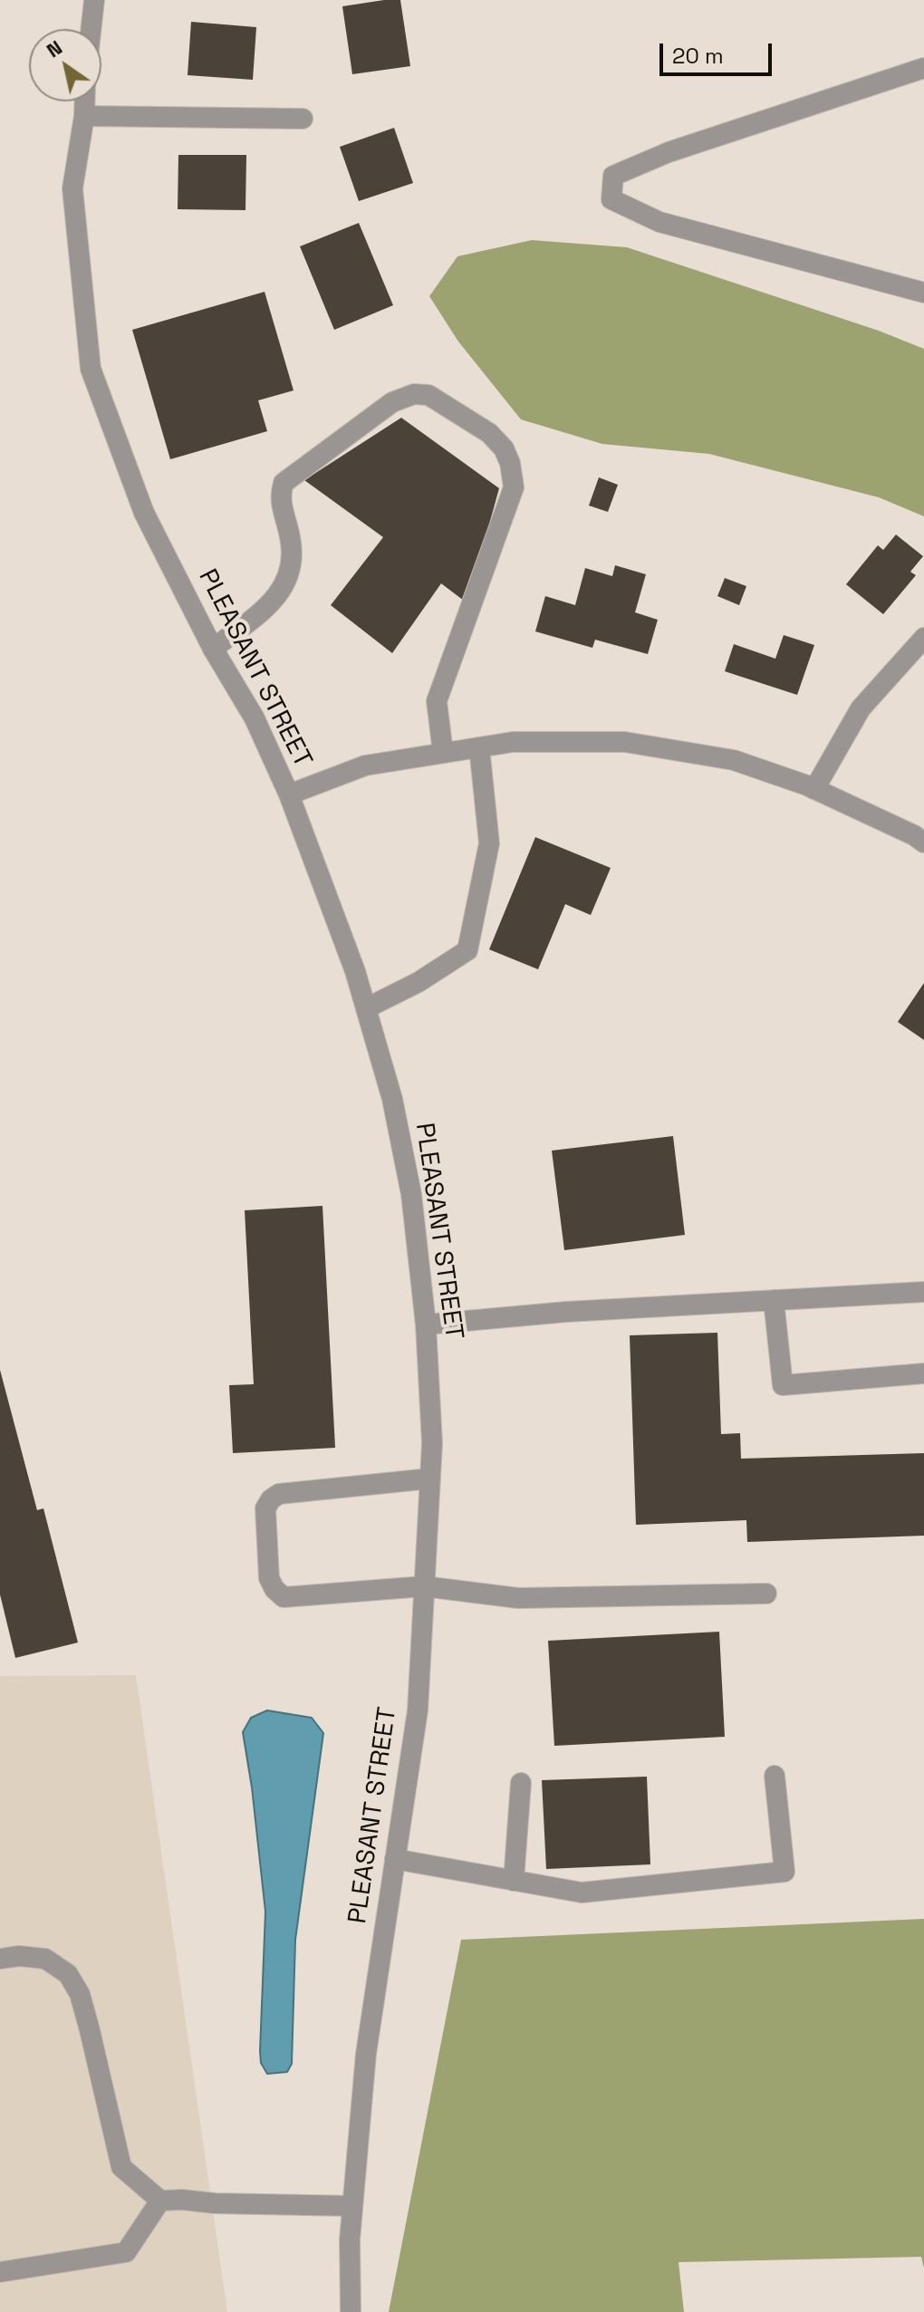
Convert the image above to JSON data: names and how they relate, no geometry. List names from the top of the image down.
{
  "streets": {
    "street": ["PLEASANT STREET"]
  },
  "scale_bar": "20 m",
  "north": "top left"
}
